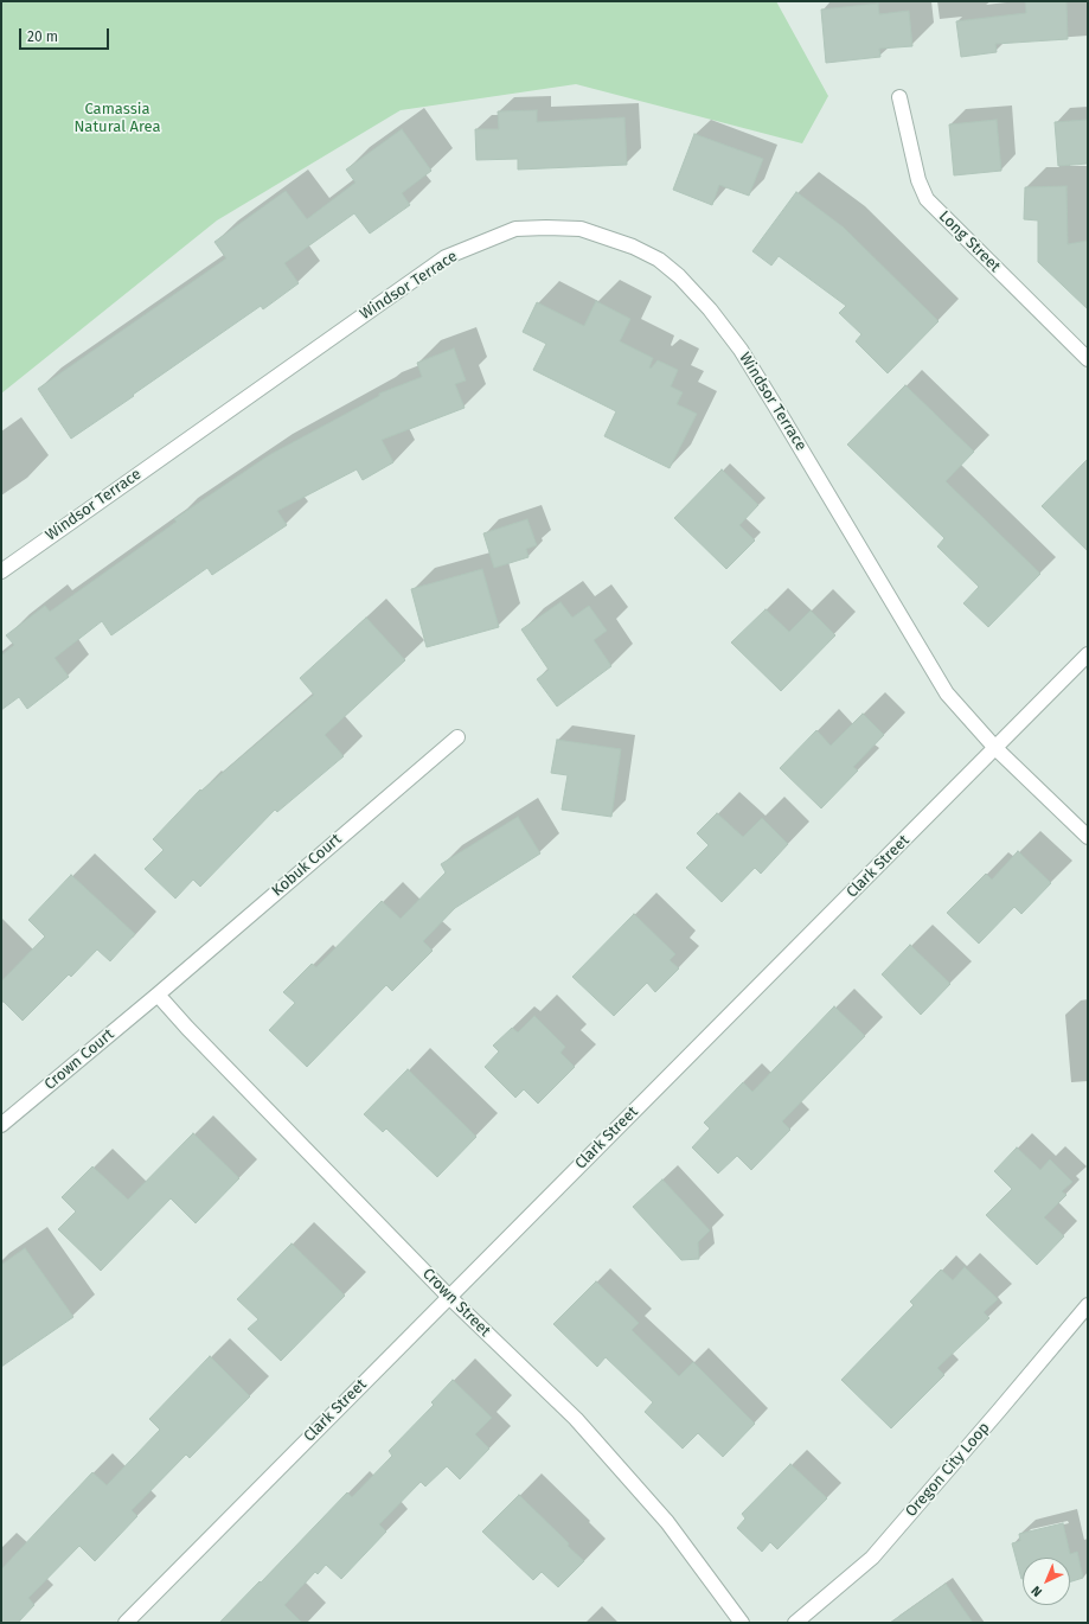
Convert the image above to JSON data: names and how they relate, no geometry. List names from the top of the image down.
{
  "streets": {
    "street": [
      "Long Street",
      "Windsor Terrace",
      "Kobuk Court",
      "Clark Street",
      "Crown Court",
      "Crown Street",
      "Oregon City Loop"
    ]
  },
  "crossings": [
    ["Windsor Terrace", "Clark Street"],
    ["Kobuk Court", "Crown Court"],
    ["Kobuk Court", "Crown Street"],
    ["Clark Street", "Crown Street"],
    ["Crown Court", "Crown Street"]
  ],
  "parks": ["Camassia Natural Area"],
  "scale_bar": "20 m",
  "north": "bottom left"
}
